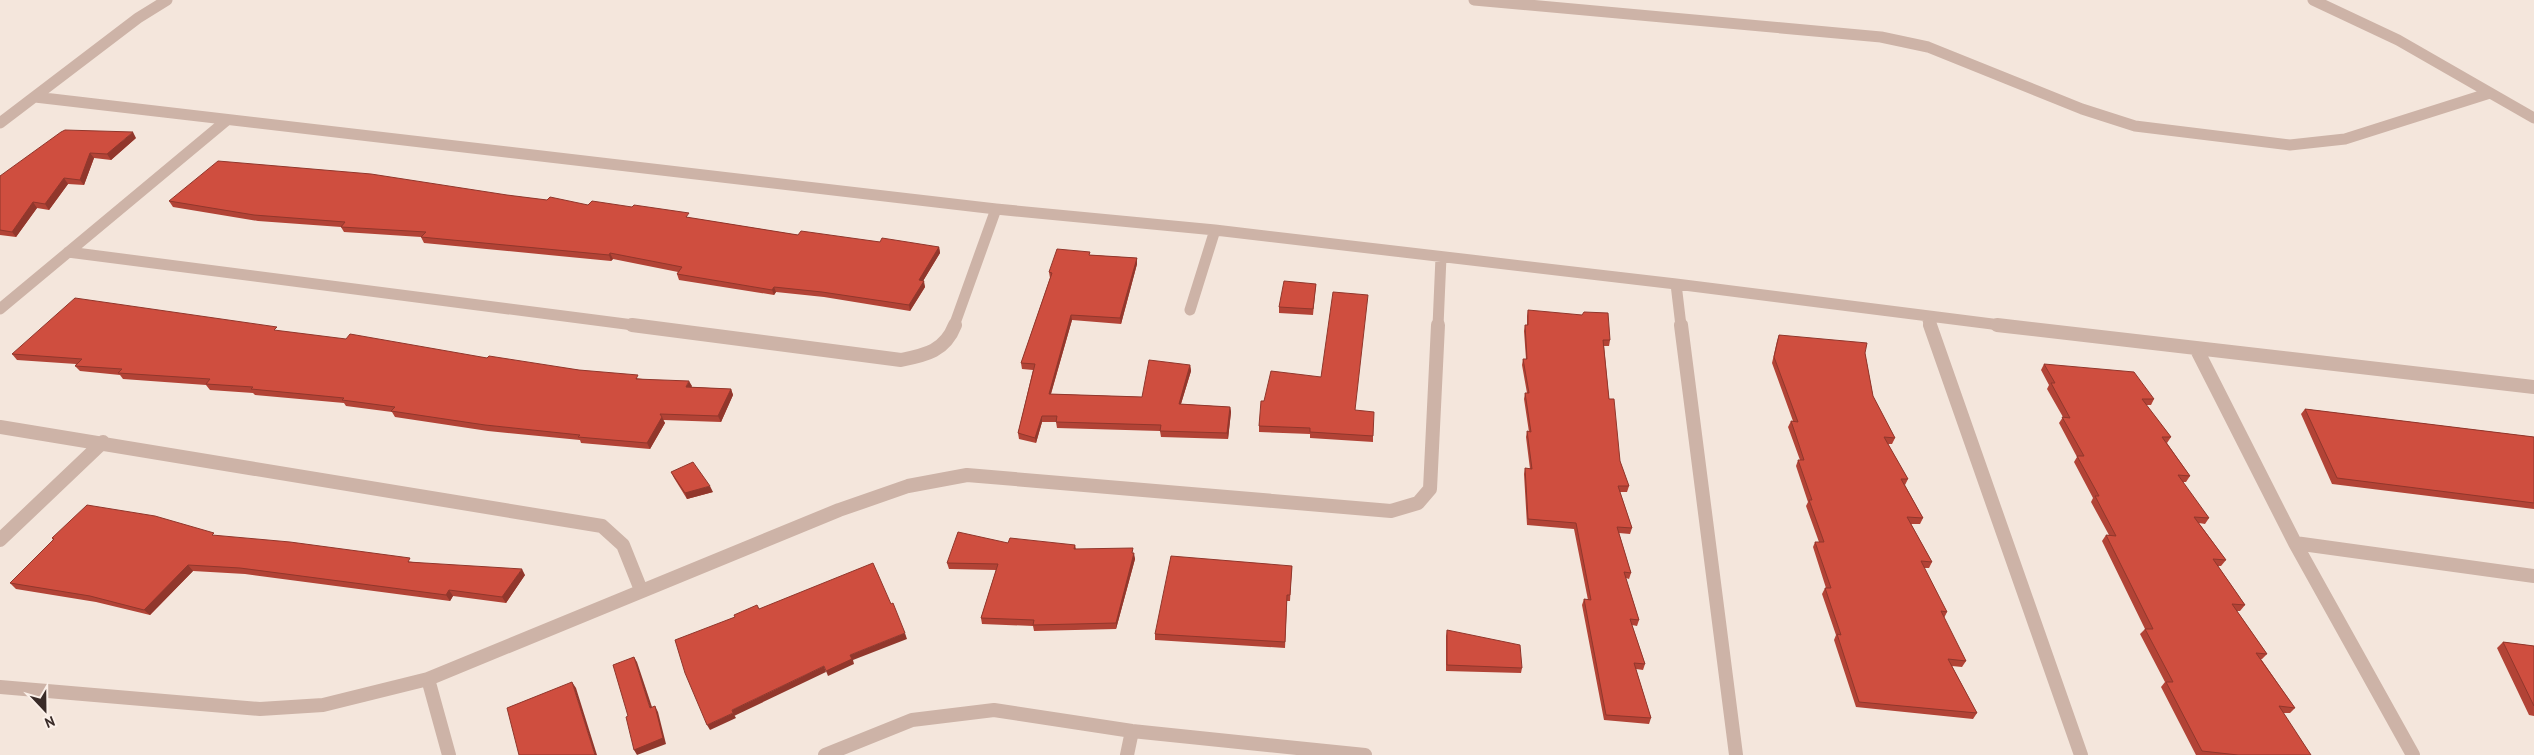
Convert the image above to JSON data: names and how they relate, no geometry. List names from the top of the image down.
{
  "north": "bottom"
}
